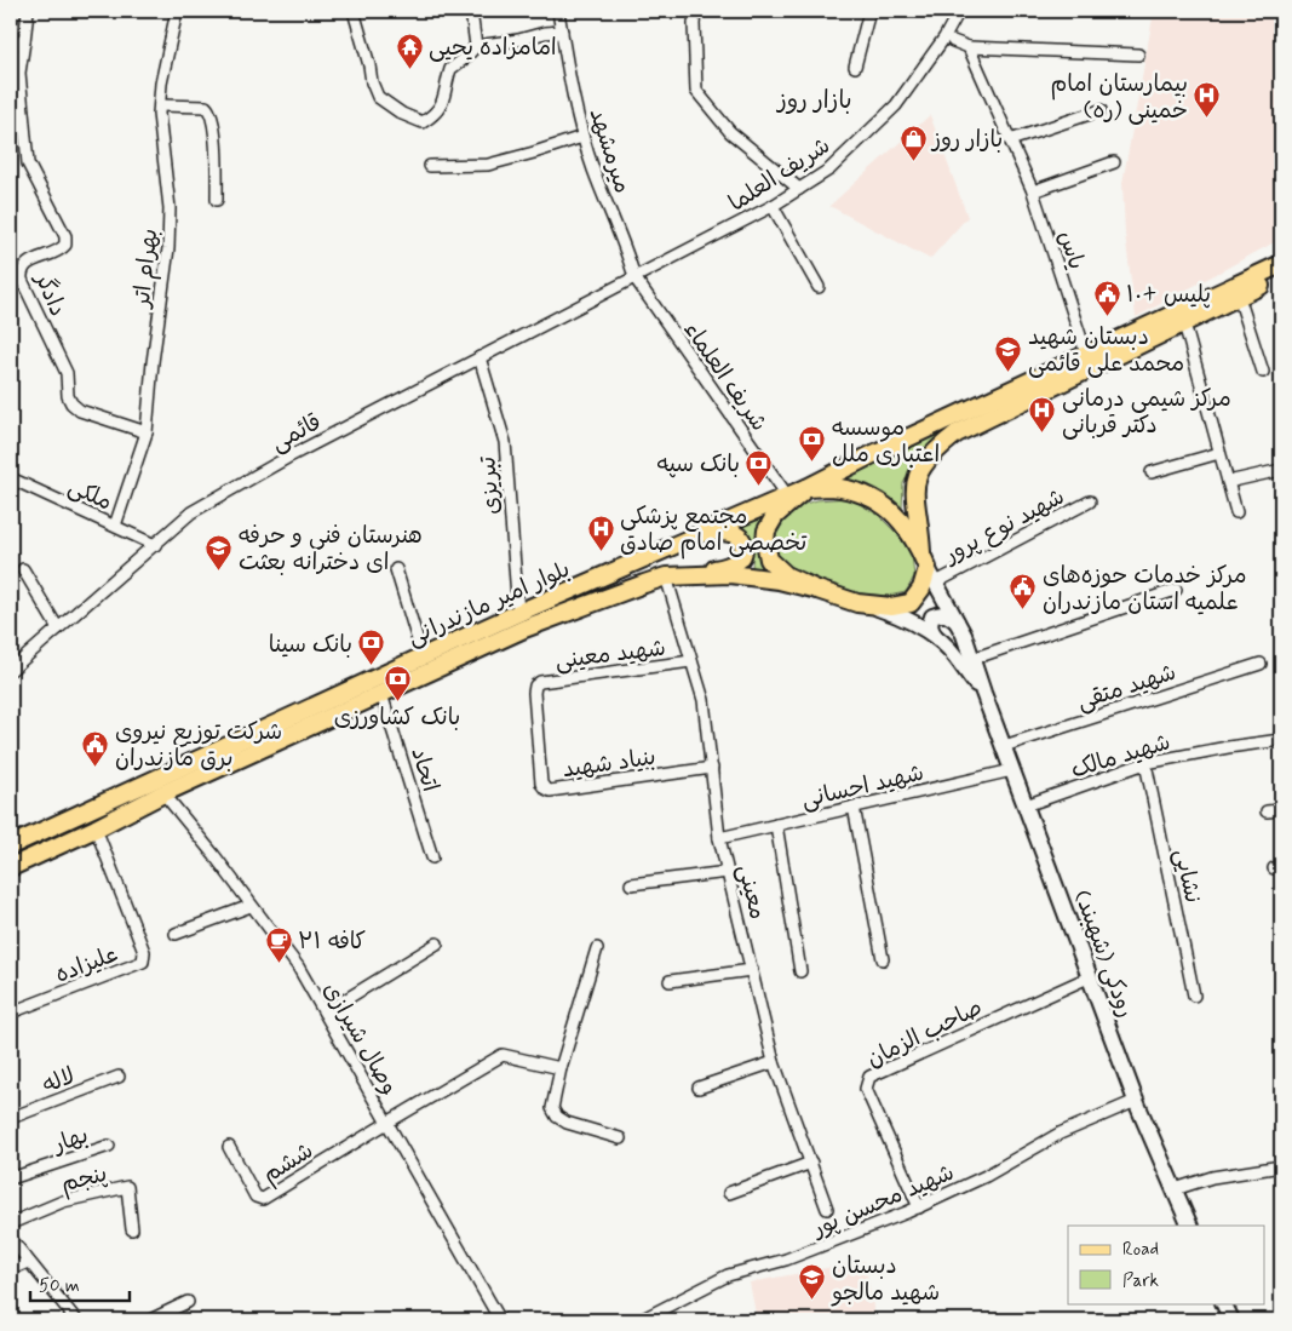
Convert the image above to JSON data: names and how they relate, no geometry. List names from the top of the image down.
{
  "streets": {
    "main road": ["بلوار امیر مازندرانی", "رودکی (شهبند)"],
    "street": [
      "میرمشهد",
      "شریف العلما",
      "یاس",
      "بهرام اتر",
      "دادگر",
      "شریف العلماء",
      "قائمی",
      "تبریزی",
      "ملکی",
      "شهید نوع پرور",
      "شهید معینی",
      "شهید متقی",
      "شهید مالک",
      "بنیاد شهید",
      "اتحاد",
      "شهید احسانی",
      "نشایی",
      "معینی",
      "علیزاده",
      "صاحب الزمان",
      "وصال شیرازی",
      "لاله",
      "بهار",
      "ششم",
      "پنجم",
      "شهید محسن پور"
    ]
  },
  "crossings": [
    ["میرمشهد", "شریف العلما"],
    ["میرمشهد", "شریف العلماء"],
    ["میرمشهد", "قائمی"],
    ["شریف العلما", "شریف العلماء"],
    ["شریف العلما", "قائمی"],
    ["یاس", "بلوار امیر مازندرانی"],
    ["بهرام اتر", "دادگر"],
    ["بهرام اتر", "ملکی"],
    ["شریف العلماء", "قائمی"],
    ["شریف العلماء", "بلوار امیر مازندرانی"],
    ["قائمی", "تبریزی"],
    ["قائمی", "ملکی"],
    ["تبریزی", "بلوار امیر مازندرانی"],
    ["شهید نوع پرور", "بلوار امیر مازندرانی"],
    ["شهید نوع پرور", "رودکی (شهبند)"],
    ["بلوار امیر مازندرانی", "اتحاد"],
    ["بلوار امیر مازندرانی", "معینی"],
    ["بلوار امیر مازندرانی", "رودکی (شهبند)"],
    ["بلوار امیر مازندرانی", "علیزاده"],
    ["بلوار امیر مازندرانی", "وصال شیرازی"],
    ["شهید معینی", "بنیاد شهید"],
    ["شهید معینی", "معینی"],
    ["شهید متقی", "رودکی (شهبند)"],
    ["شهید مالک", "نشایی"],
    ["شهید مالک", "رودکی (شهبند)"],
    ["بنیاد شهید", "معینی"],
    ["شهید احسانی", "معینی"],
    ["شهید احسانی", "رودکی (شهبند)"],
    ["رودکی (شهبند)", "صاحب الزمان"],
    ["رودکی (شهبند)", "شهید محسن پور"],
    ["صاحب الزمان", "شهید محسن پور"],
    ["وصال شیرازی", "ششم"]
  ],
  "districts": ["بازار روز"],
  "places": {
    "temple": ["امامزاده یحیی"],
    "hospital": ["بیمارستان امام خمینی (ره)", "مرکز شیمی درمانی دکتر قربانی", "مجتمع پزشکی تخصصی امام صادق"],
    "shop": ["بازار روز"],
    "public building": ["پلیس +١٠", "مرکز خدمات حوزه‌های علمیه استان مازندران", "شرکت توزیع نیروی برق مازندران"],
    "school or university": ["دبستان شهید محمد علی قائمی", "هنرستان فنی و حرفه ای دخترانه بعثت", "دبستان شهید مالجو"],
    "bank": [
      "موسسه اعتباری ملل",
      "بانک سپه",
      "بانک سینا",
      "بانک کشاورزی"
    ],
    "cafe": ["کافه ۲۱"]
  },
  "legend": ["Road", "Park"],
  "scale_bar": "50 m"
}
